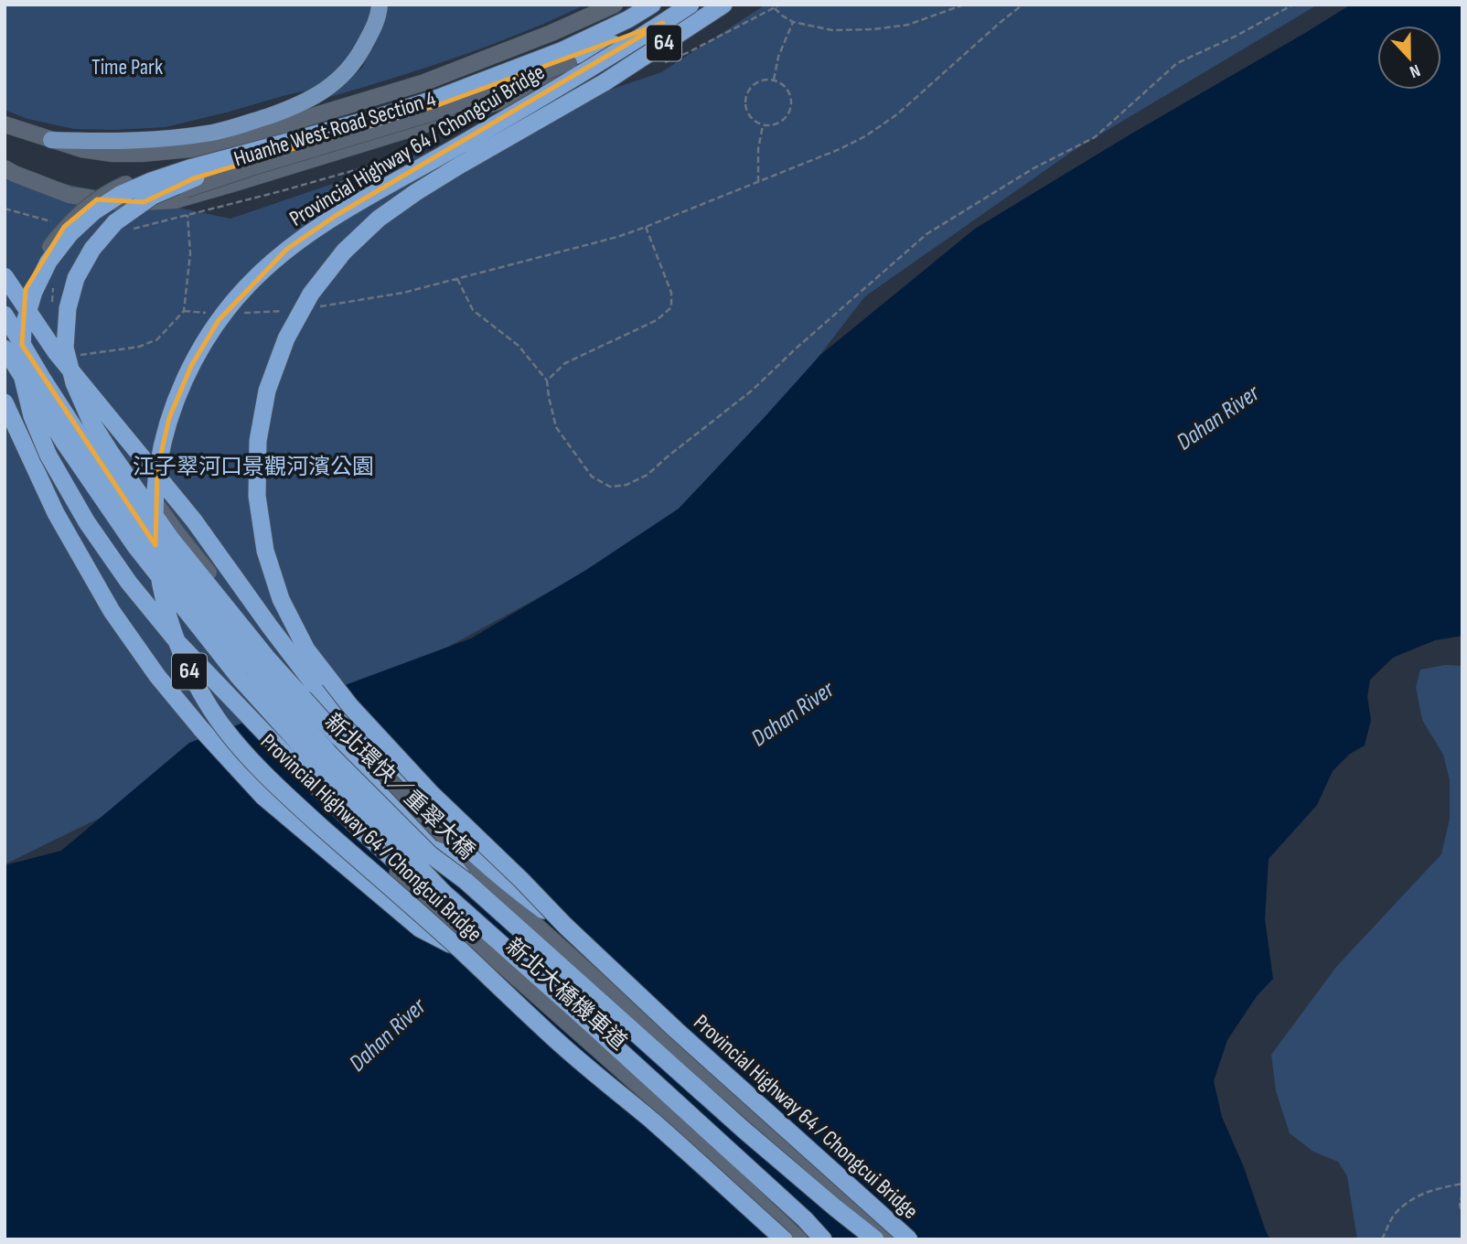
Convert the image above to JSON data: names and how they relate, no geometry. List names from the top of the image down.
{
  "streets": {
    "highway": ["64", "Provincial Highway 64 / Chongcui Bridge", "新北環快／重翠大橋"],
    "main road": ["Huanhe West Road Section 4"],
    "street": ["新北大橋機車道"]
  },
  "crossings": [
    ["64", "Provincial Highway 64 / Chongcui Bridge"]
  ],
  "water": ["Dahan River"],
  "parks": ["Time Park", "江子翠河口景觀河濱公園"],
  "north": "bottom"
}
